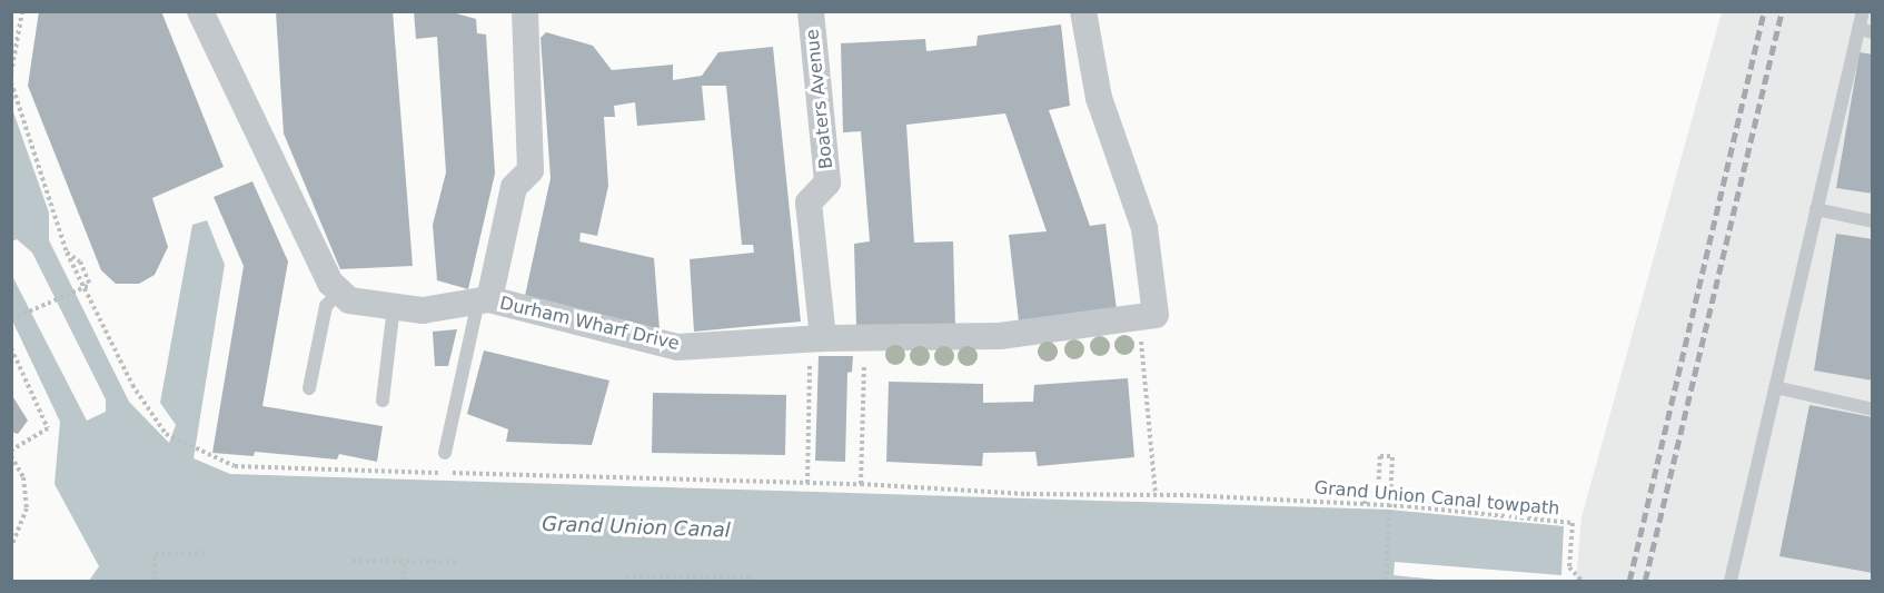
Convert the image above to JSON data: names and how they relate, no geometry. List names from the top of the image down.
{
  "streets": {
    "street": ["Boaters Avenue", "Durham Wharf Drive"],
    "path": ["Grand Union Canal towpath"]
  },
  "crossings": [
    ["Boaters Avenue", "Durham Wharf Drive"]
  ],
  "water": ["Grand Union Canal"]
}
